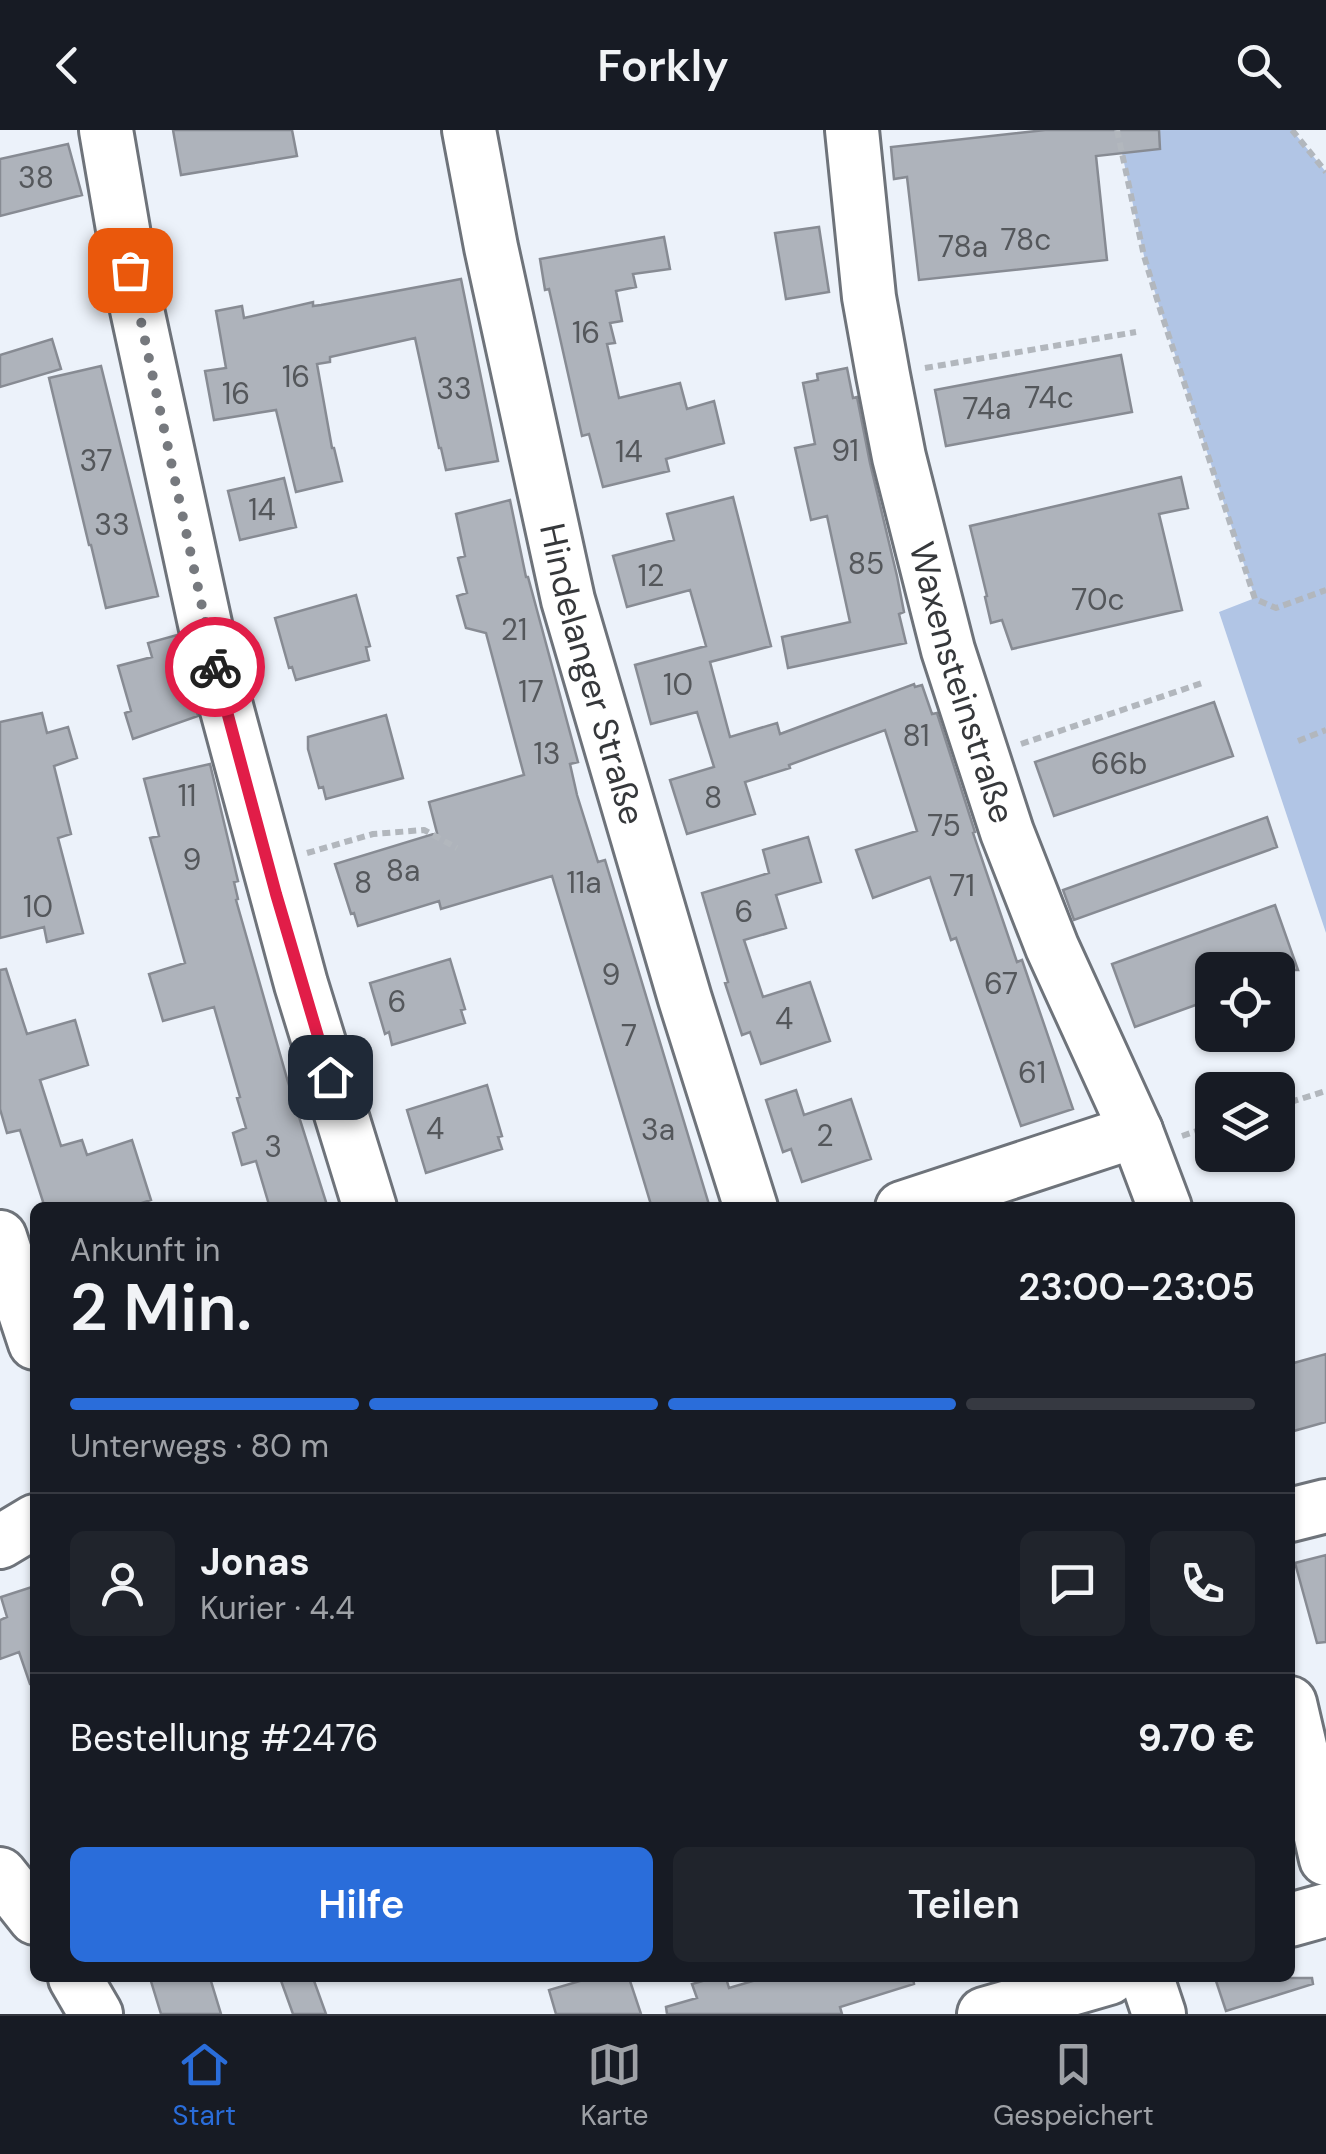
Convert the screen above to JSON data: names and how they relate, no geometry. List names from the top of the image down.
{
  "streets": {
    "street": ["Hindelanger Straße", "Waxensteinstraße"]
  },
  "house_numbers": [
    "38",
    "78c",
    "78a",
    "16",
    "16",
    "33",
    "16",
    "74c",
    "74a",
    "91",
    "14",
    "37",
    "14",
    "33",
    "85",
    "12",
    "70c",
    "21",
    "10",
    "17",
    "81",
    "13",
    "66b",
    "11",
    "8",
    "75",
    "9",
    "8a",
    "8",
    "11a",
    "71",
    "10",
    "6",
    "9",
    "67",
    "6",
    "4",
    "7",
    "61",
    "4",
    "3a",
    "2",
    "3"
  ],
  "page": {
    "header": "Forkly",
    "heading": ["2 Min.", "Ankunft in", "23:00–23:05"],
    "panel": [
      "Jonas",
      "Kurier · 4.4",
      "Bestellung #2476",
      "9.70 €"
    ],
    "bar": "Unterwegs · 80 m",
    "buttons": ["Hilfe", "Teilen"],
    "tabs": ["Start", "Karte", "Gespeichert"]
  }
}
